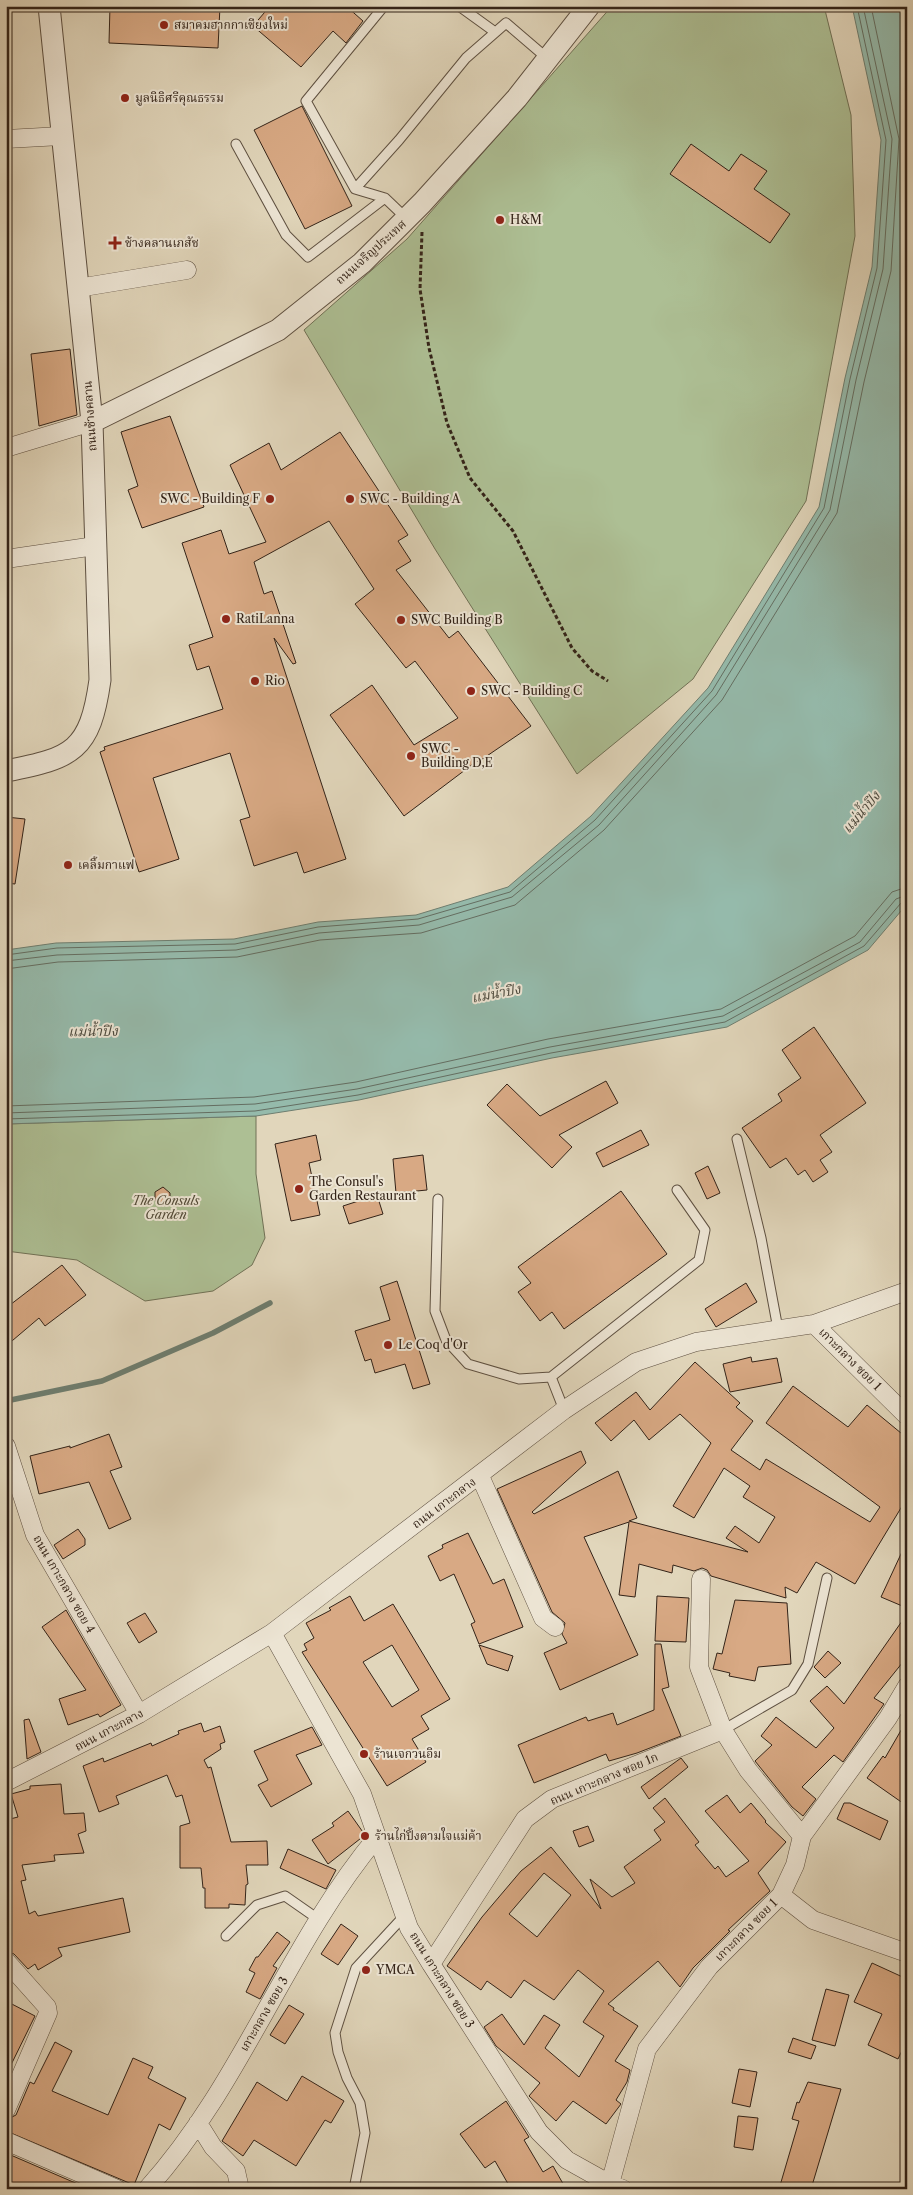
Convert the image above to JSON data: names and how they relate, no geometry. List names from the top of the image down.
{
  "streets": {
    "street": [
      "ถนนเจริญประเทศ",
      "ถนนช้างคลาน",
      "เกาะกลาง ซอย 1",
      "ถนน เกาะกลาง",
      "ถนน เกาะกลาง ซอย 4",
      "ถนน เกาะกลาง ซอย 1ก",
      "ถนน เกาะกลาง ซอย 3",
      "เกาะกลาง ซอย 3"
    ]
  },
  "crossings": [
    ["ถนนเจริญประเทศ", "ถนนช้างคลาน"],
    ["เกาะกลาง ซอย 1", "ถนน เกาะกลาง"],
    ["เกาะกลาง ซอย 1", "ถนน เกาะกลาง ซอย 3"],
    ["ถนน เกาะกลาง", "ถนน เกาะกลาง ซอย 4"],
    ["ถนน เกาะกลาง", "ถนน เกาะกลาง ซอย 3"],
    ["ถนน เกาะกลาง ซอย 1ก", "ถนน เกาะกลาง ซอย 3"],
    ["ถนน เกาะกลาง ซอย 3", "เกาะกลาง ซอย 3"]
  ],
  "water": ["แม่น้ำปิง"],
  "parks": ["The Consuls Garden"],
  "places": {
    "other": [
      "สมาคมฮากกาเชียงใหม่",
      "มูลนิธิศรีคุณธรรม",
      "H&M",
      "SWC - Building F",
      "SWC - Building A",
      "RatiLanna",
      "SWC Building B",
      "Rio",
      "SWC - Building C",
      "SWC - Building D,E",
      "เคลิ้มกาแฟ",
      "The Consul's Garden Restaurant",
      "Le Coq d'Or",
      "ร้านเจกวนอิม",
      "ร้านไก่ปิ้งตามใจแม่ค้า",
      "YMCA"
    ],
    "health": ["ช้างคลานเภสัช"]
  }
}
